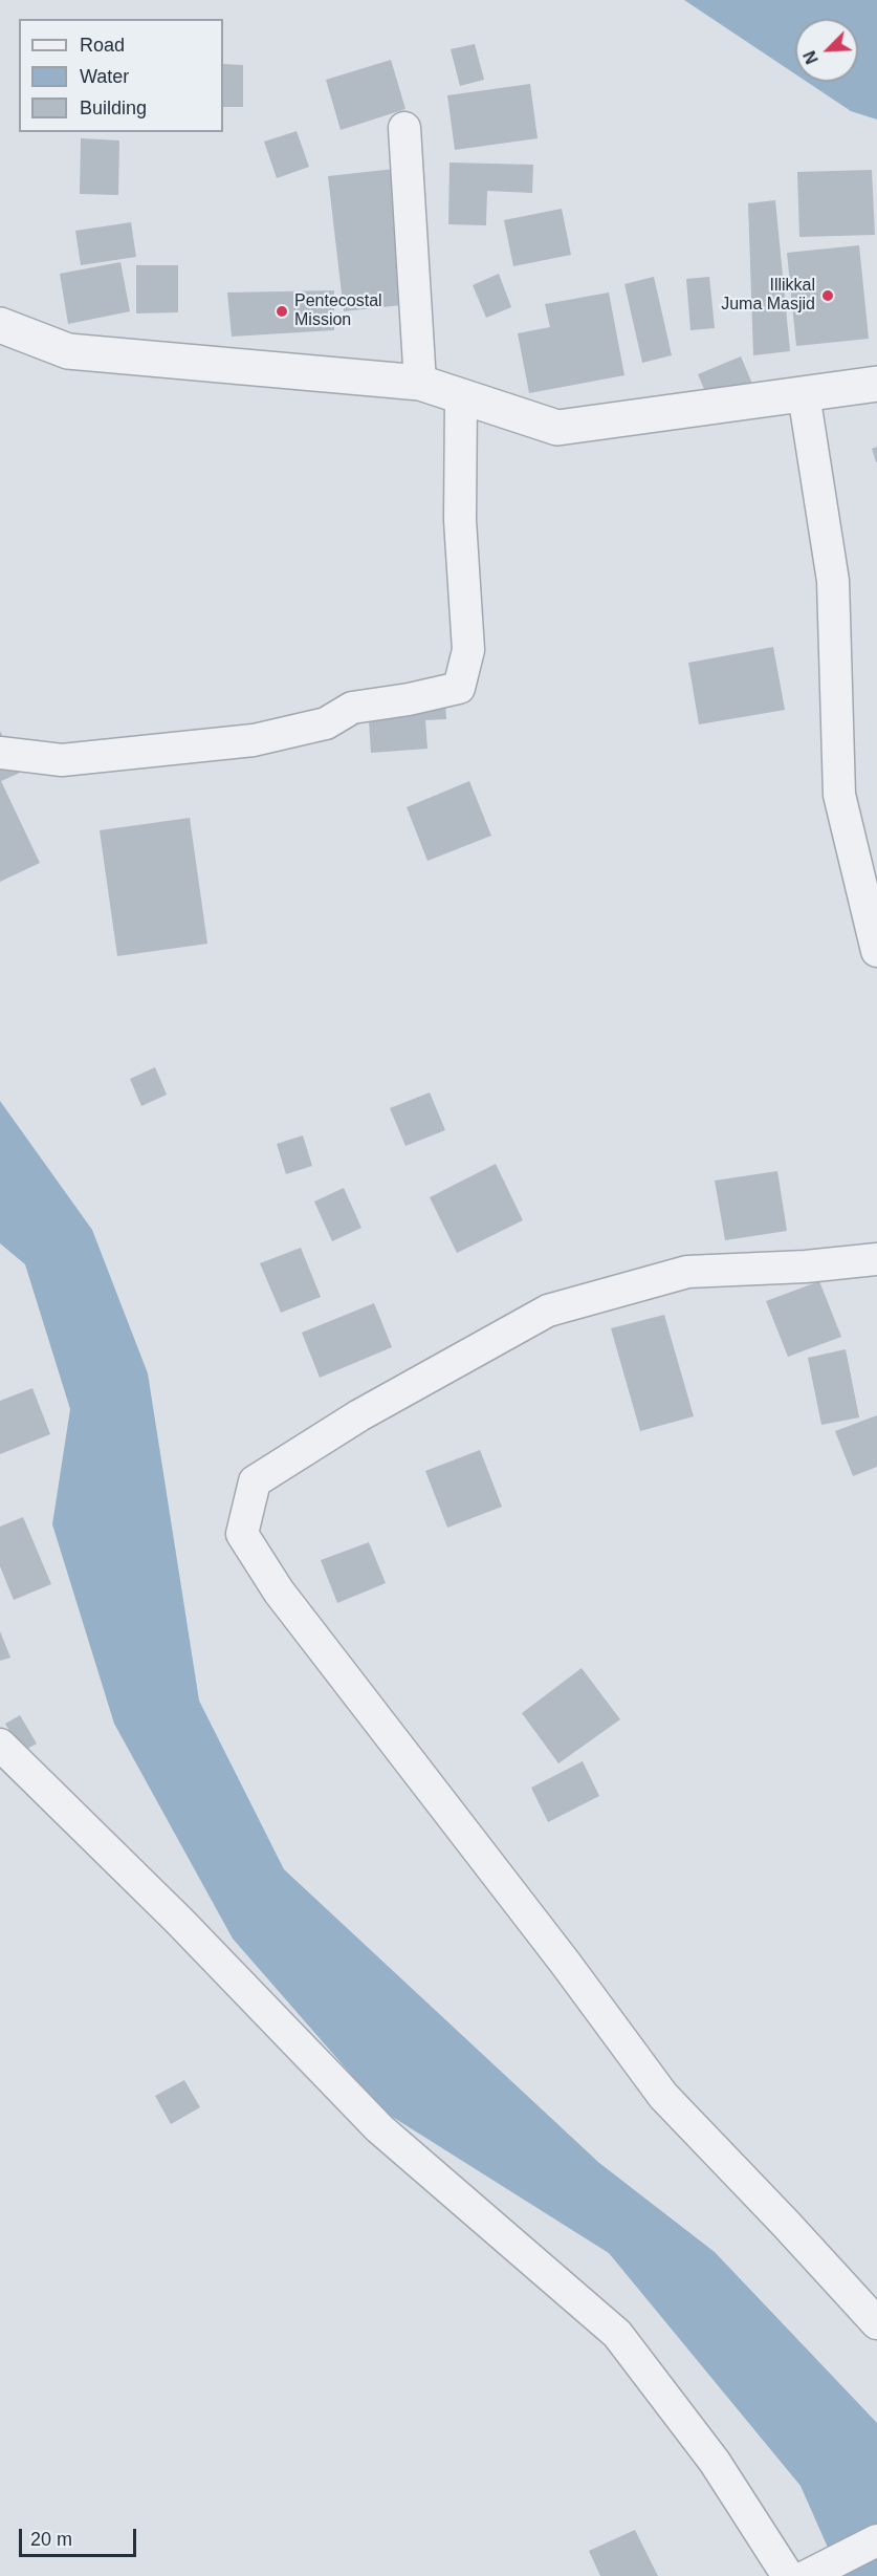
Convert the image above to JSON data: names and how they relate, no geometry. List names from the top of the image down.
{
  "places": ["Illikkal Juma Masjid", "Pentecostal Mission"],
  "legend": ["Road", "Water", "Building"],
  "scale_bar": "20 m",
  "north": "bottom left"
}
